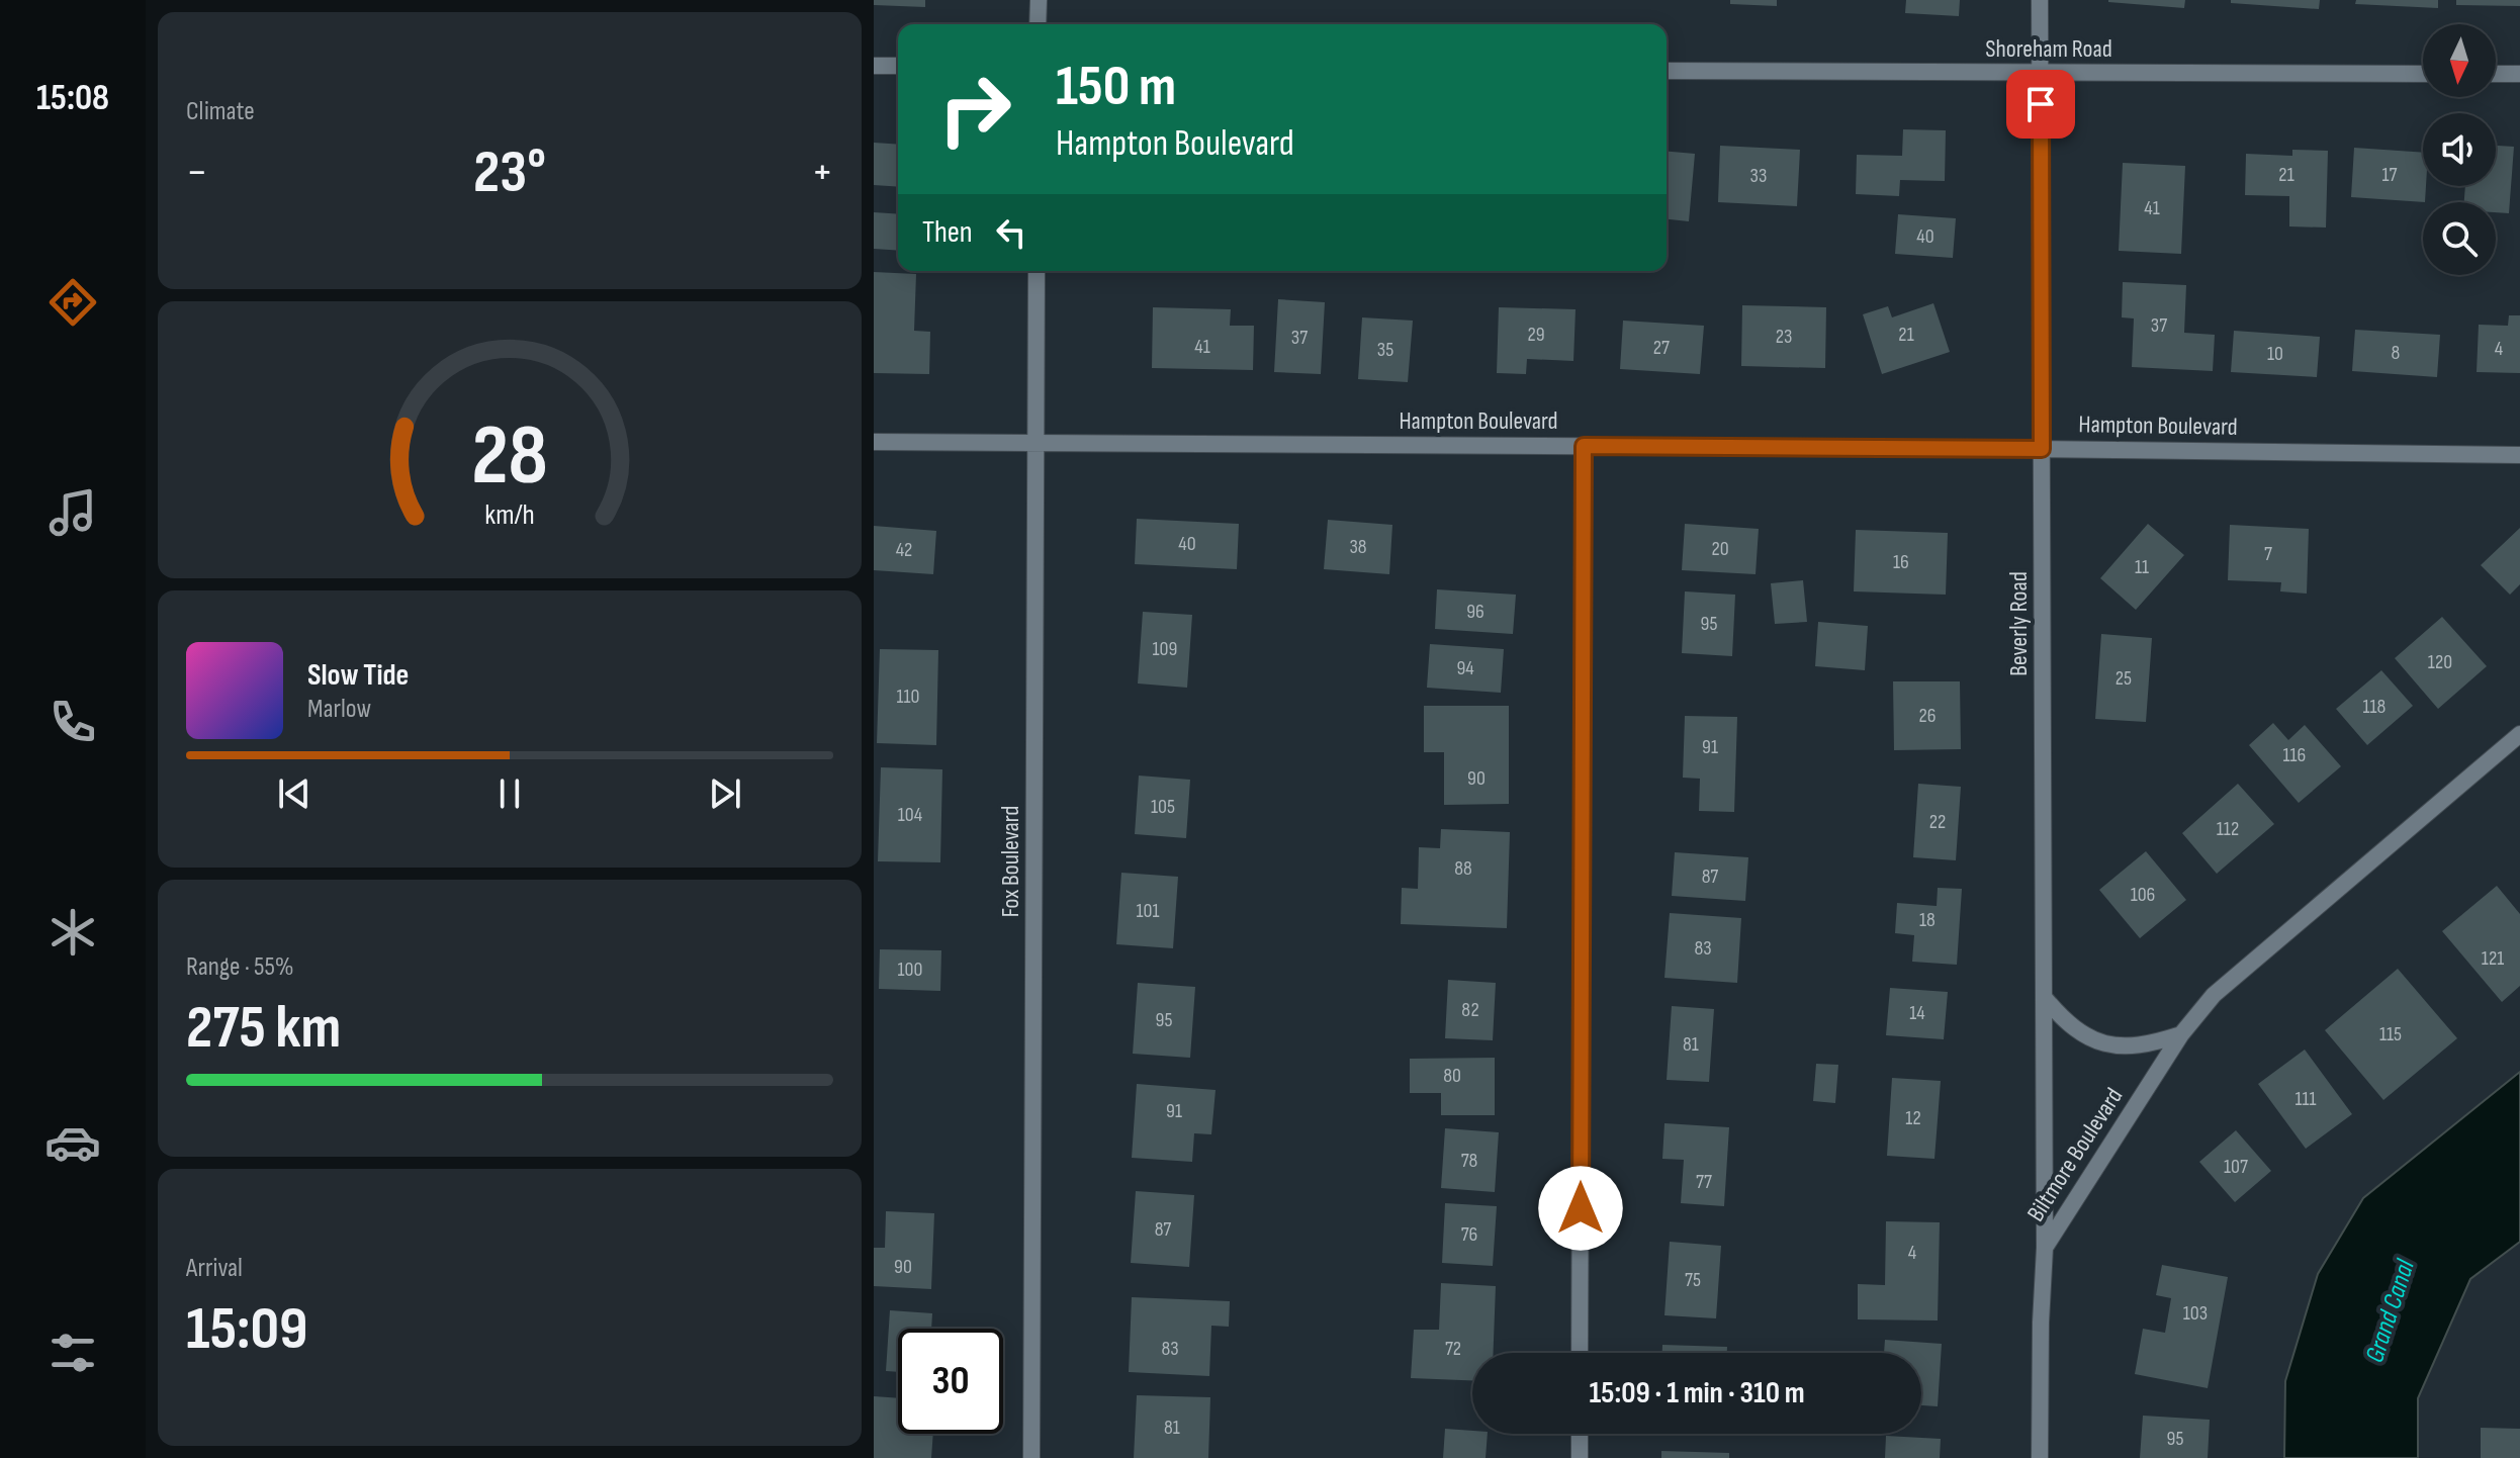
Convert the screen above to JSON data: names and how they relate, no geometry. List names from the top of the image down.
{
  "streets": {
    "street": [
      "Shoreham Road",
      "Hampton Boulevard",
      "Beverly Road",
      "Fox Boulevard",
      "Biltmore Boulevard"
    ]
  },
  "crossings": [
    ["Shoreham Road", "Beverly Road"],
    ["Hampton Boulevard", "Beverly Road"],
    ["Hampton Boulevard", "Fox Boulevard"],
    ["Beverly Road", "Biltmore Boulevard"]
  ],
  "water": ["Grand Canal"],
  "house_numbers": [
    "21",
    "17",
    "33",
    "41",
    "40",
    "37",
    "29",
    "21",
    "23",
    "37",
    "41",
    "27",
    "4",
    "35",
    "8",
    "10",
    "40",
    "38",
    "20",
    "42",
    "7",
    "16",
    "11",
    "96",
    "95",
    "109",
    "120",
    "94",
    "25",
    "110",
    "118",
    "26",
    "91",
    "116",
    "90",
    "105",
    "104",
    "22",
    "112",
    "88",
    "87",
    "106",
    "101",
    "18",
    "83",
    "121",
    "100",
    "82",
    "14",
    "95",
    "115",
    "81",
    "80",
    "111",
    "91",
    "12",
    "78",
    "107",
    "77",
    "87",
    "76",
    "4",
    "90",
    "75",
    "103",
    "83",
    "72",
    "81",
    "95"
  ],
  "north": "bottom",
  "page": {
    "tabs": "15:08",
    "tile": [
      "Climate",
      ["Range · 55%", "275 km"],
      ["Arrival", "15:09"]
    ],
    "turn": ["150 m", "Hampton Boulevard"],
    "heat": ["−", "23°", "+"],
    "then": "Then",
    "song": ["Slow Tide", "Marlow"],
    "limit": "30",
    "trip": "15:09 · 1 min · 310 m",
    "gauge": ["28", "km/h"]
  }
}
